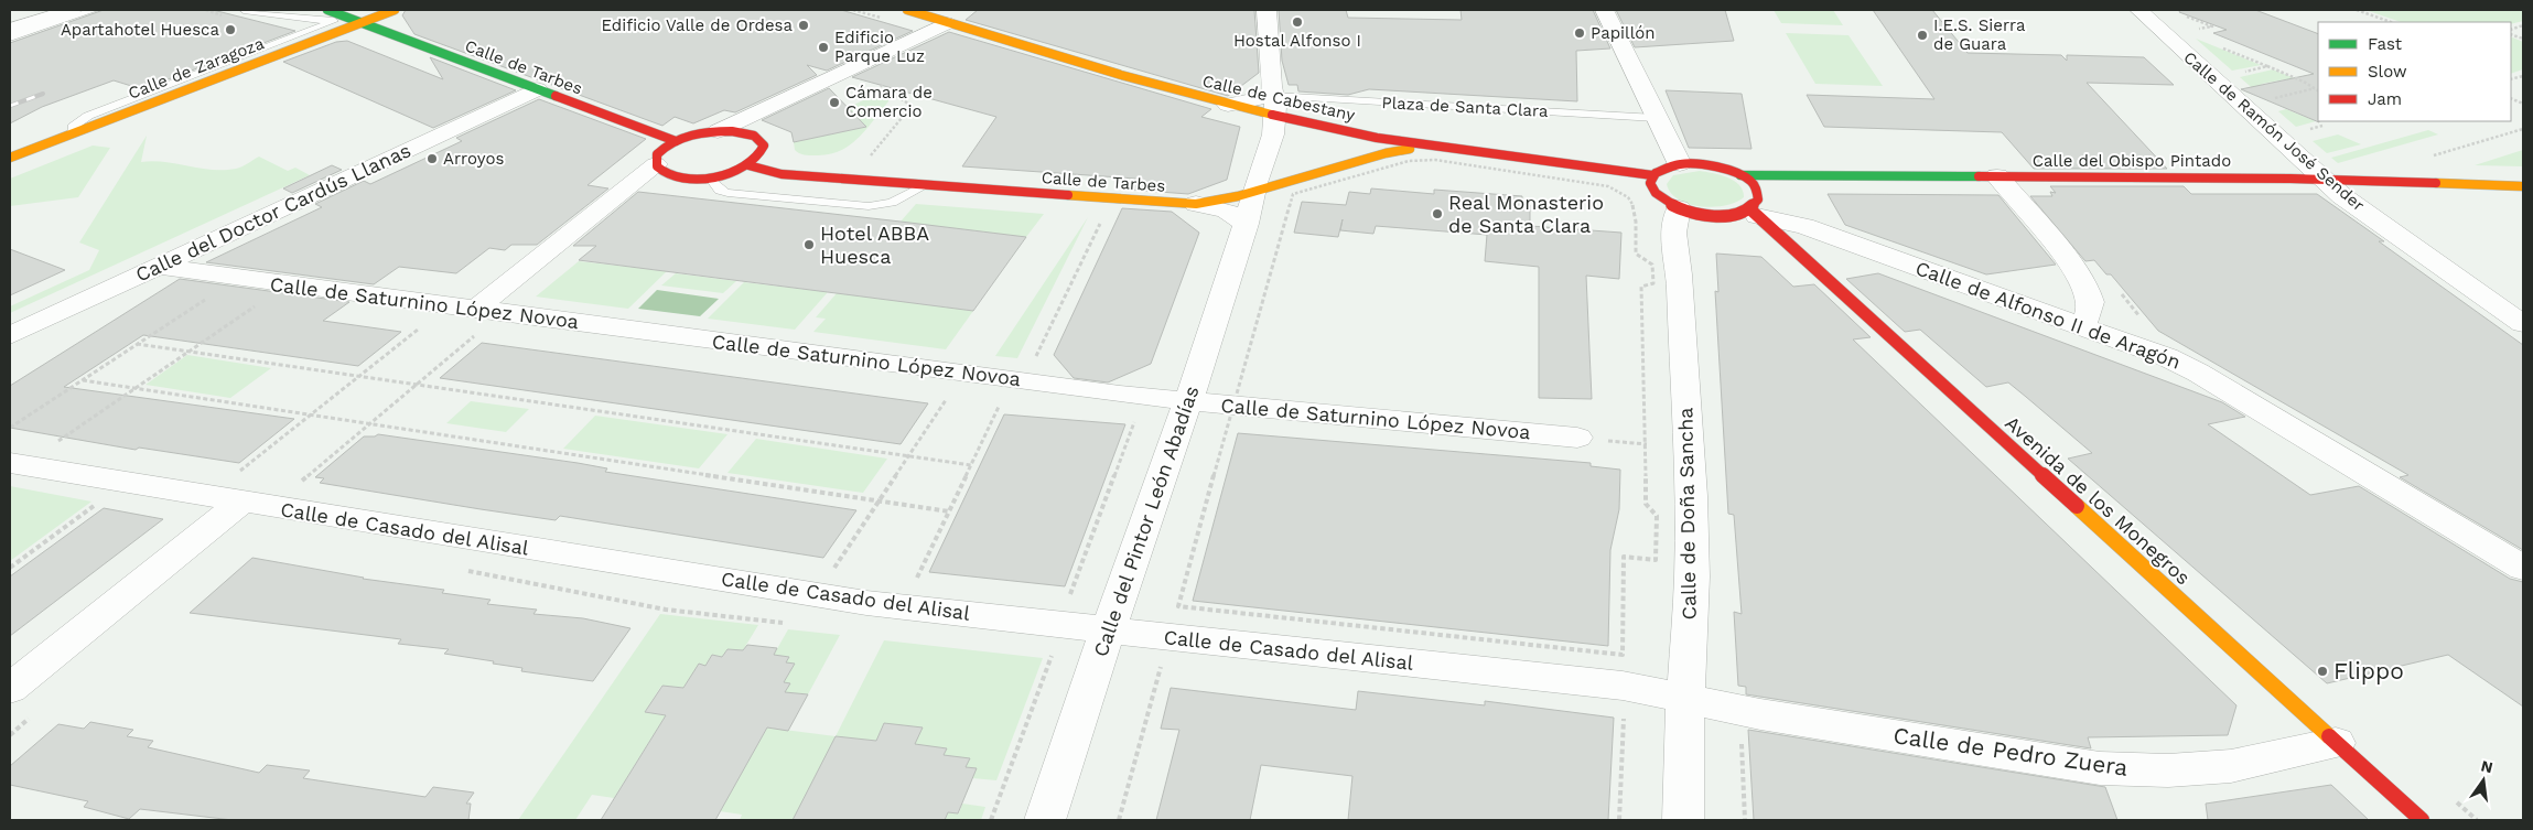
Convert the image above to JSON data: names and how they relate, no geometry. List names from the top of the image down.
{
  "streets": {
    "street": [
      "Calle de Tarbes",
      "Calle de Zaragoza",
      "Calle de Cabestany",
      "Calle de Ramón José Sender",
      "Calle del Obispo Pintado",
      "Calle del Doctor Cardús Llanas",
      "Calle de Saturnino López Novoa",
      "Calle de Alfonso II de Aragón",
      "Avenida de los Monegros",
      "Calle de Doña Sancha",
      "Calle del Pintor León Abadías",
      "Calle de Casado del Alisal",
      "Calle de Pedro Zuera"
    ],
    "lane": ["Plaza de Santa Clara"]
  },
  "crossings": [
    ["Calle de Tarbes", "Calle de Zaragoza"],
    ["Calle de Tarbes", "Calle del Doctor Cardús Llanas"],
    ["Calle de Tarbes", "Calle del Pintor León Abadías"],
    ["Calle de Cabestany", "Plaza de Santa Clara"],
    ["Calle de Cabestany", "Calle del Pintor León Abadías"],
    ["Plaza de Santa Clara", "Calle del Pintor León Abadías"],
    ["Calle de Ramón José Sender", "Calle del Obispo Pintado"],
    ["Calle del Doctor Cardús Llanas", "Calle de Saturnino López Novoa"],
    ["Calle de Saturnino López Novoa", "Calle del Pintor León Abadías"],
    ["Calle de Alfonso II de Aragón", "Avenida de los Monegros"],
    ["Avenida de los Monegros", "Calle de Pedro Zuera"],
    ["Calle de Doña Sancha", "Calle de Casado del Alisal"],
    ["Calle de Doña Sancha", "Calle de Pedro Zuera"],
    ["Calle del Pintor León Abadías", "Calle de Casado del Alisal"],
    ["Calle de Casado del Alisal", "Calle de Pedro Zuera"]
  ],
  "places": [
    "Hostal Alfonso I",
    "Edificio Valle de Ordesa",
    "Apartahotel Huesca",
    "Papillón",
    "I.E.S. Sierra de Guara",
    "Edificio Parque Luz",
    "Cámara de Comercio",
    "Arroyos",
    "Real Monasterio de Santa Clara",
    "Hotel ABBA Huesca",
    "Flippo"
  ],
  "legend": ["Fast", "Slow", "Jam"],
  "north": "top"
}
